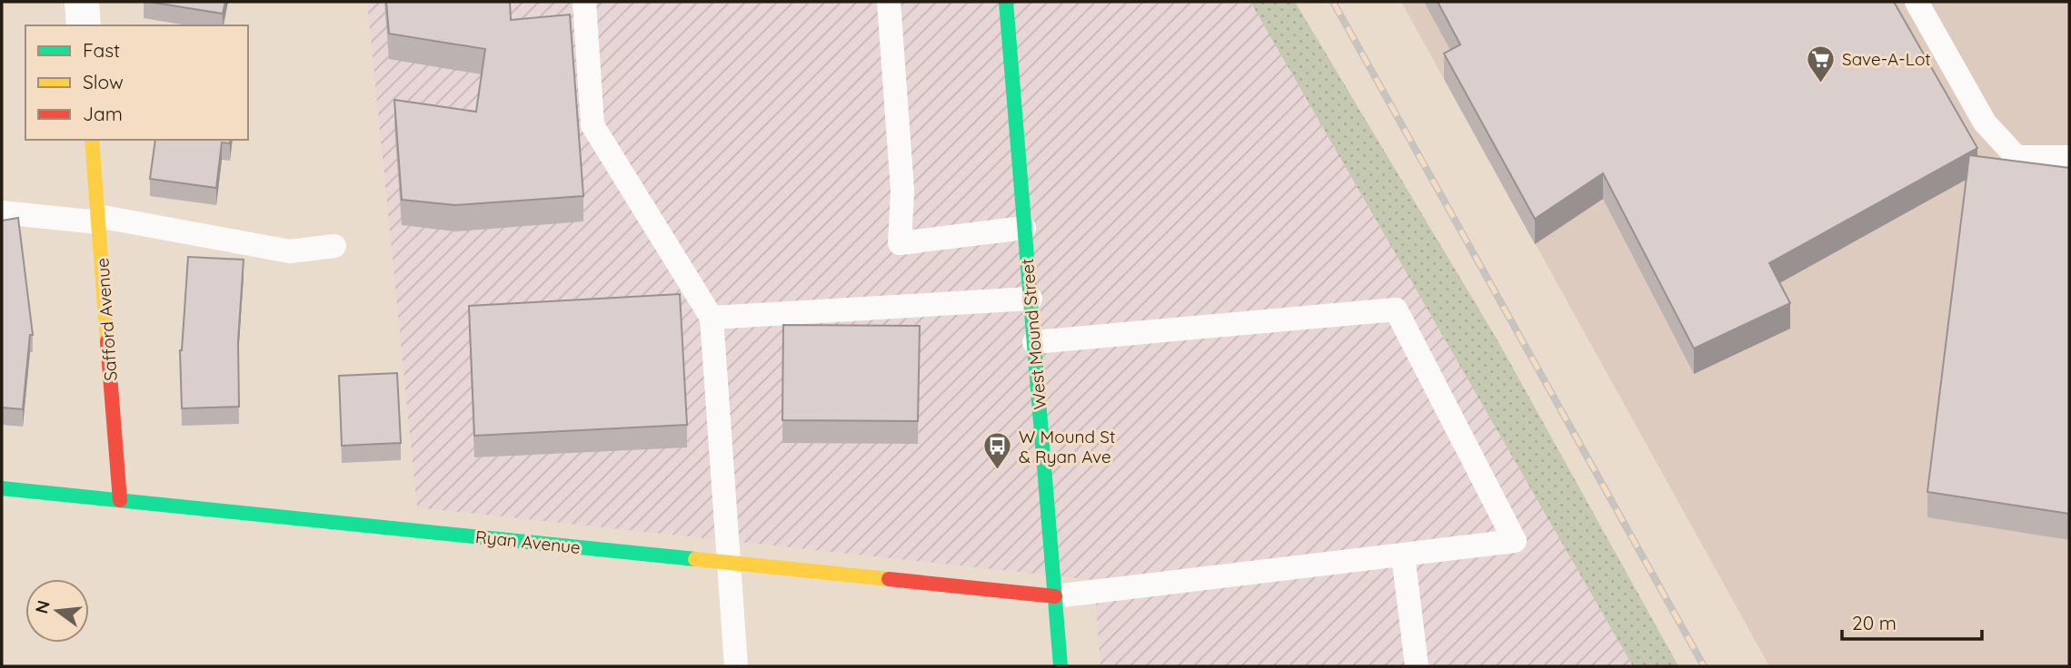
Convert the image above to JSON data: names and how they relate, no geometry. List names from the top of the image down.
{
  "streets": {
    "street": ["Safford Avenue", "West Mound Street", "Ryan Avenue"]
  },
  "crossings": [
    ["Safford Avenue", "Ryan Avenue"],
    ["West Mound Street", "Ryan Avenue"]
  ],
  "places": {
    "supermarket": ["Save-A-Lot"],
    "bus stop": ["W Mound St & Ryan Ave"]
  },
  "legend": ["Fast", "Slow", "Jam"],
  "scale_bar": "20 m",
  "north": "left"
}
